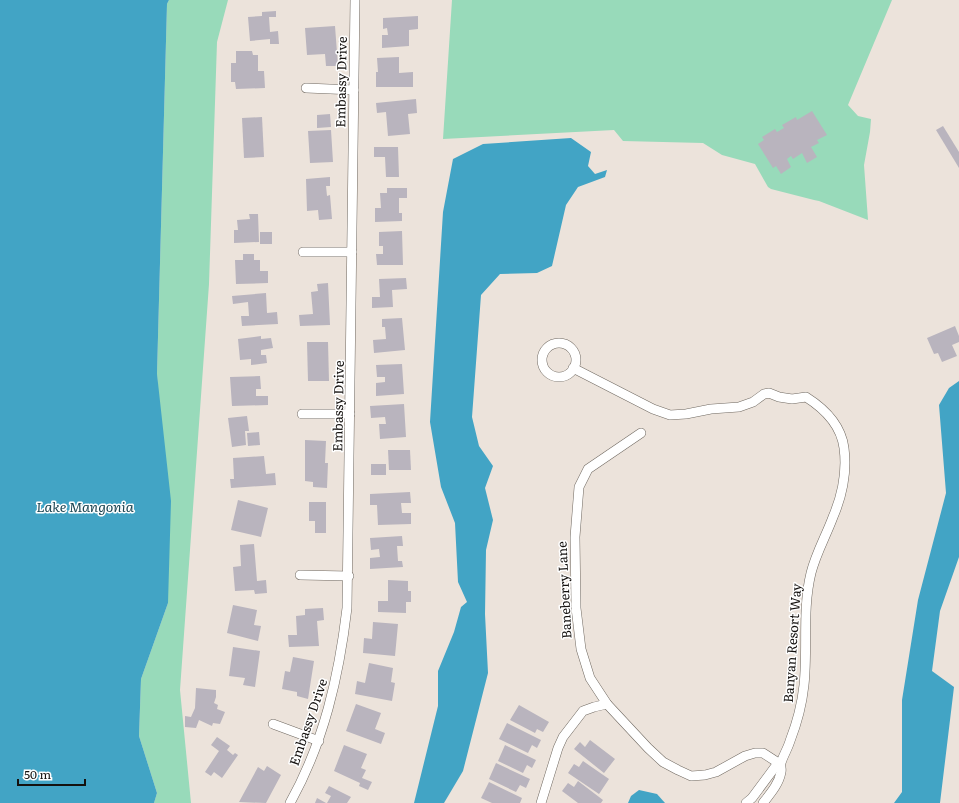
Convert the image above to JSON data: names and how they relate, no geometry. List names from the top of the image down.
{
  "streets": {
    "street": ["Embassy Drive", "Baneberry Lane", "Banyan Resort Way"]
  },
  "crossings": [
    ["Baneberry Lane", "Banyan Resort Way"]
  ],
  "water": ["Lake Mangonia"],
  "scale_bar": "50 m"
}
